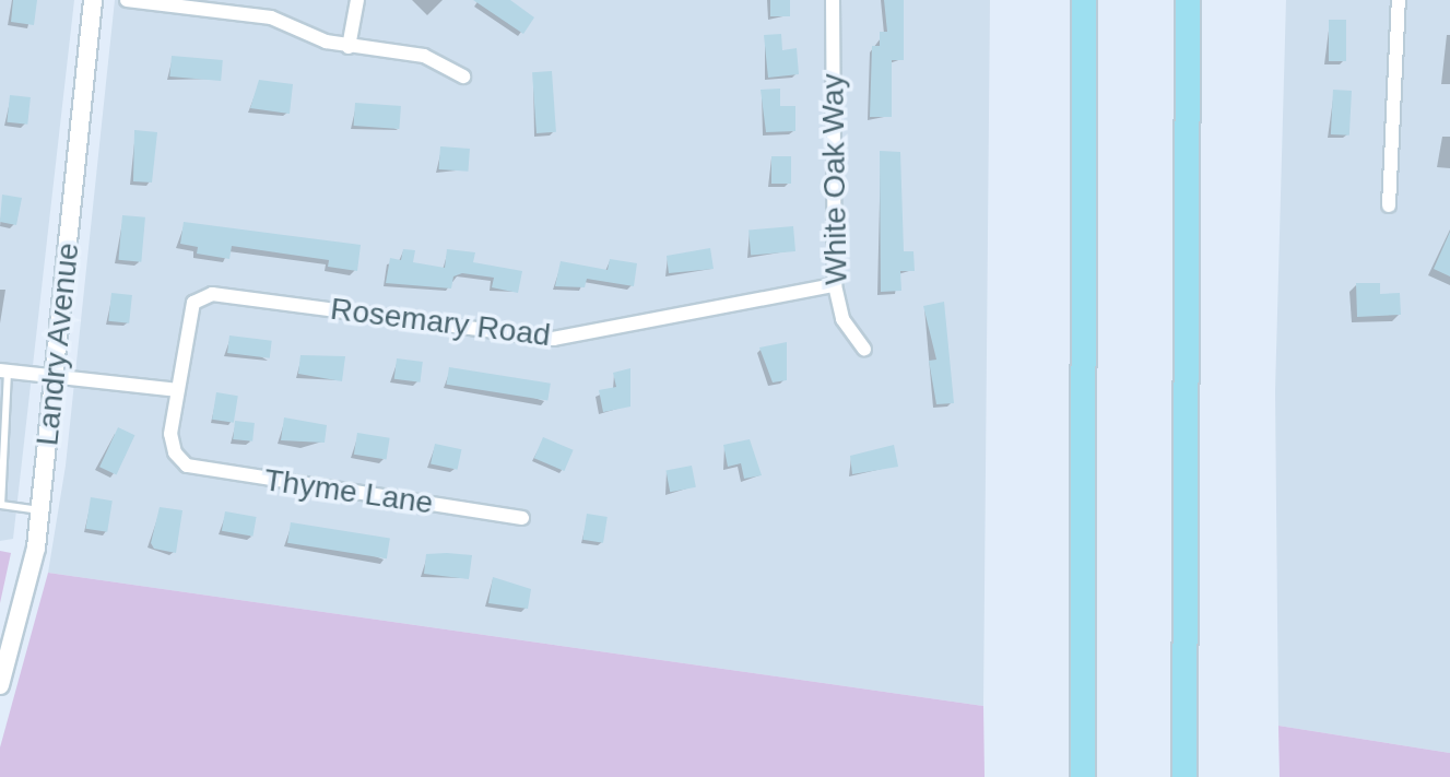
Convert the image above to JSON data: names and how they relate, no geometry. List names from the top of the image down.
{
  "streets": {
    "street": [
      "White Oak Way",
      "Rosemary Road",
      "Landry Avenue",
      "Thyme Lane"
    ]
  },
  "crossings": [
    ["White Oak Way", "Rosemary Road"],
    ["Rosemary Road", "Thyme Lane"]
  ]
}
